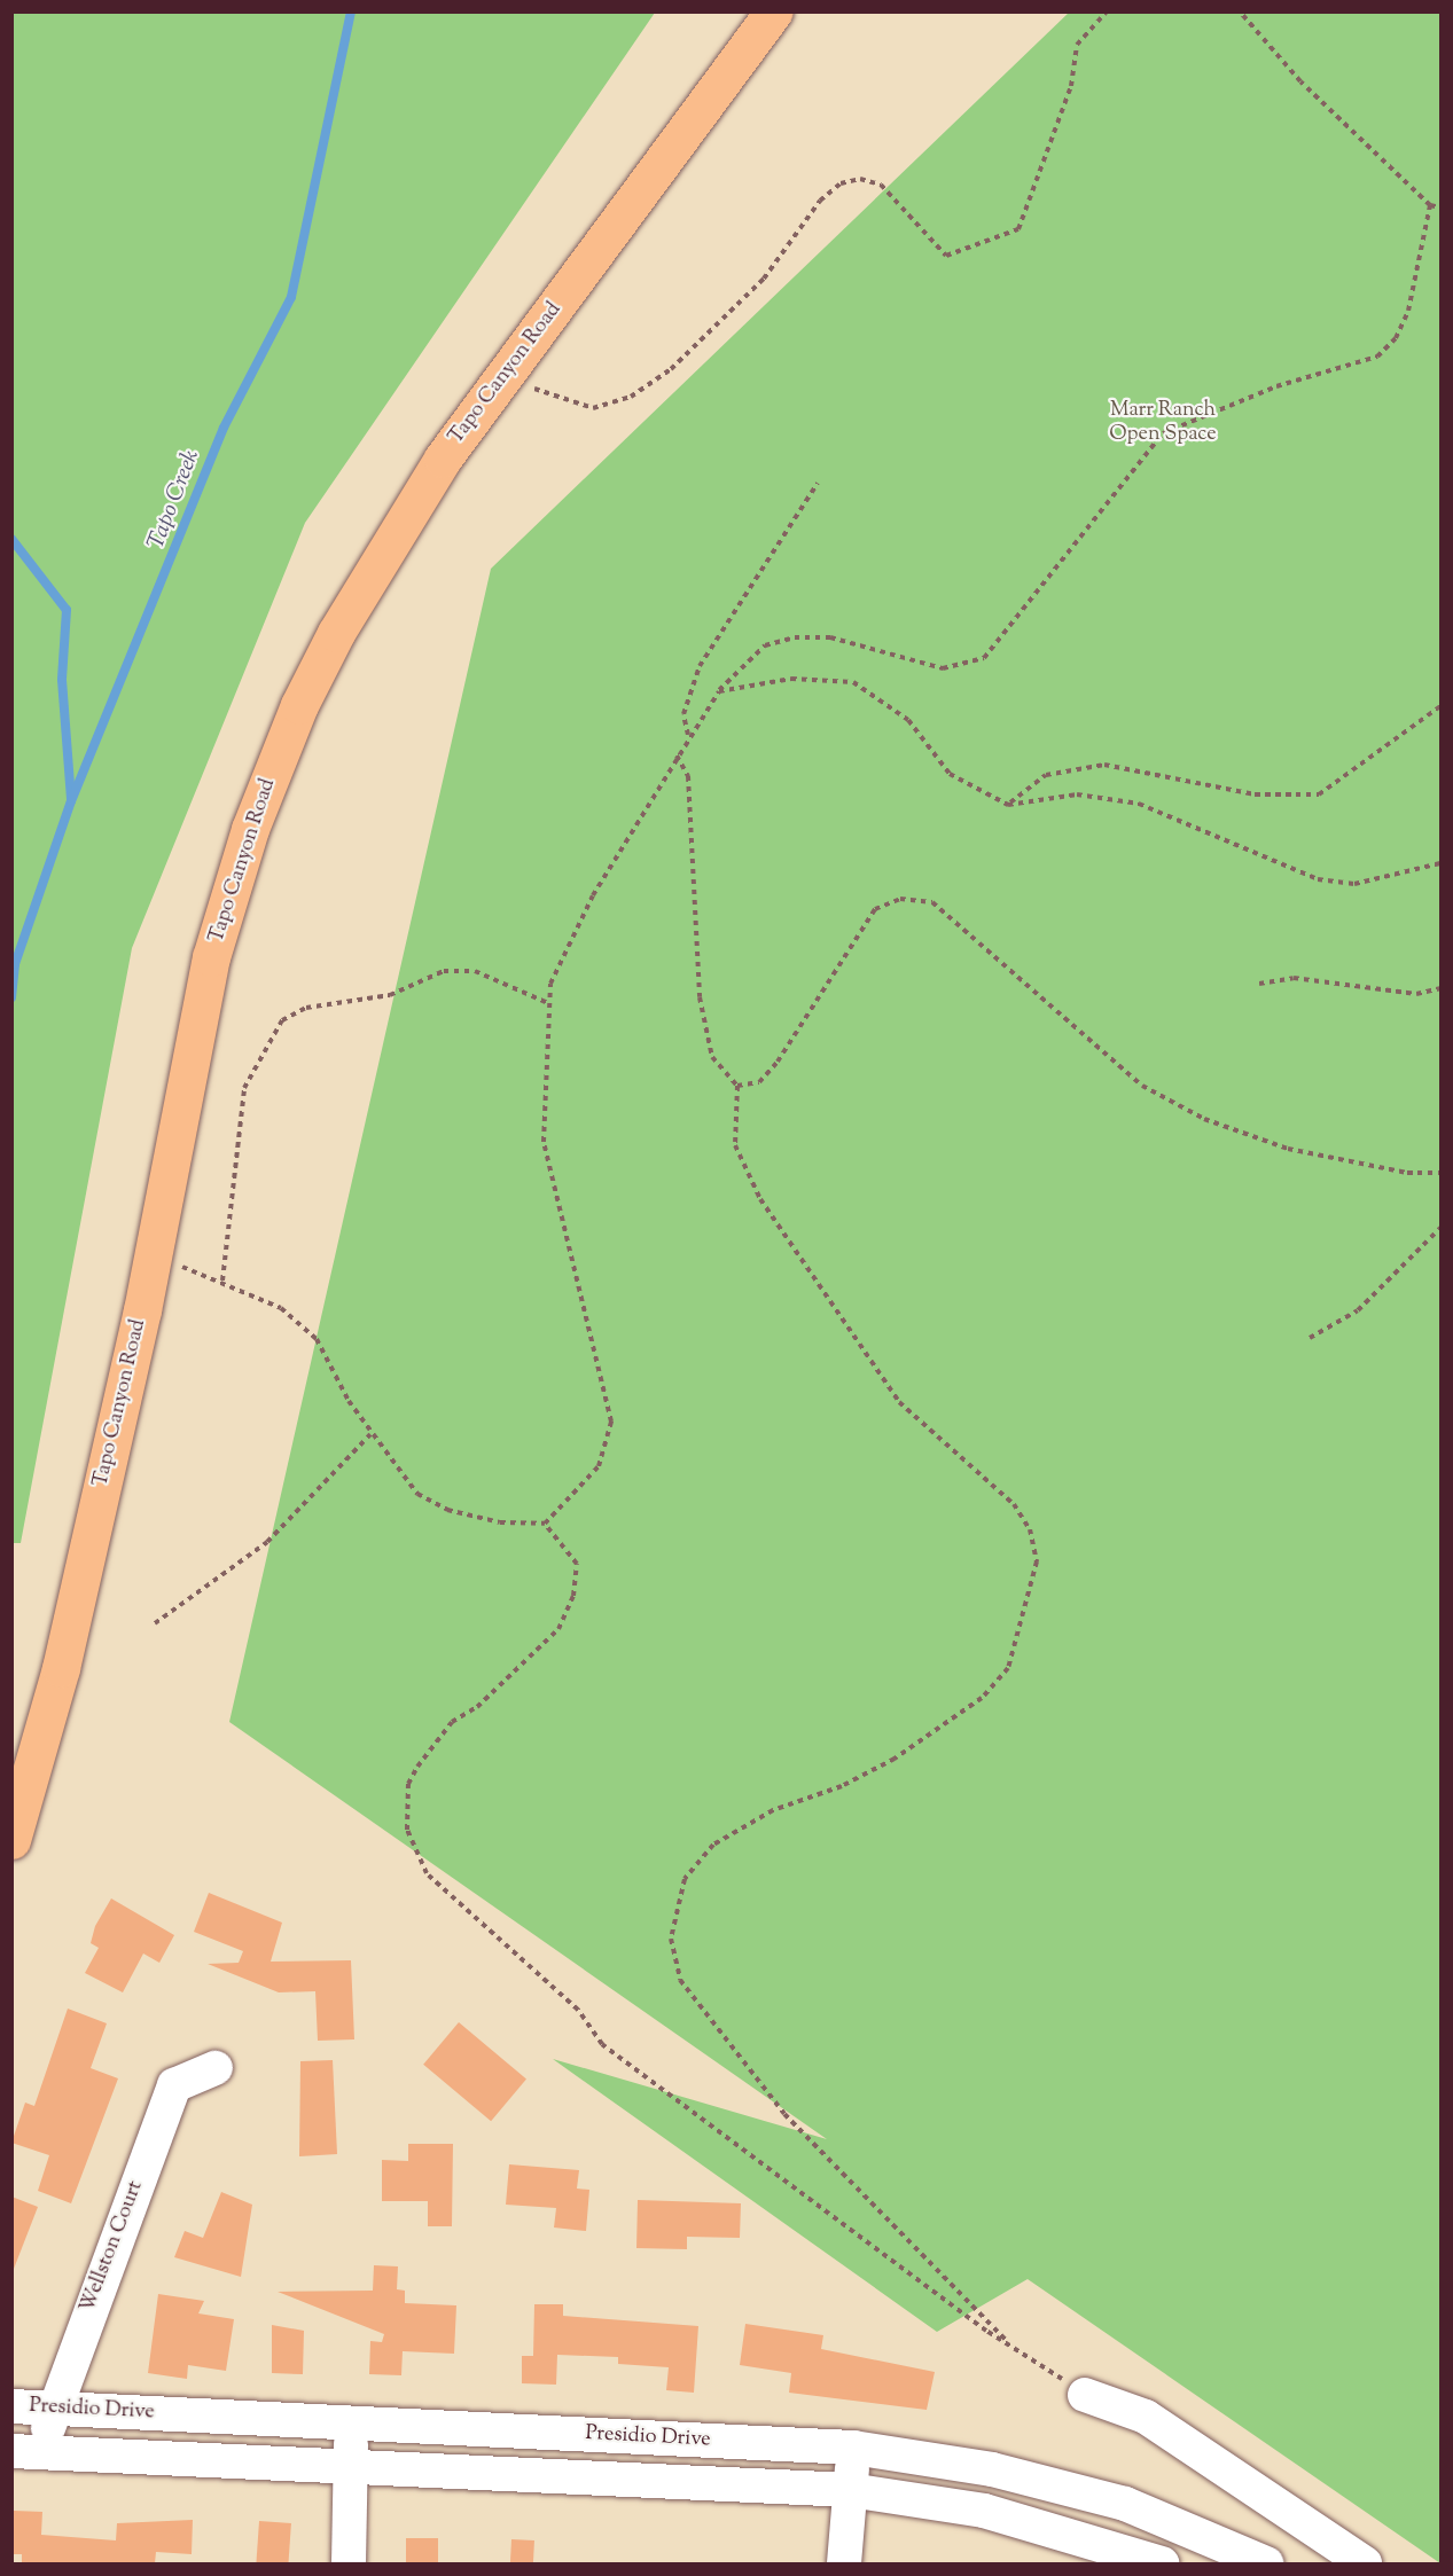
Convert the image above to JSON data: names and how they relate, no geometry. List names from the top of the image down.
{
  "streets": {
    "main road": ["Tapo Canyon Road"],
    "street": ["Wellston Court", "Presidio Drive"]
  },
  "crossings": [
    ["Wellston Court", "Presidio Drive"]
  ],
  "water": ["Tapo Creek"],
  "parks": ["Marr Ranch Open Space"]
}
